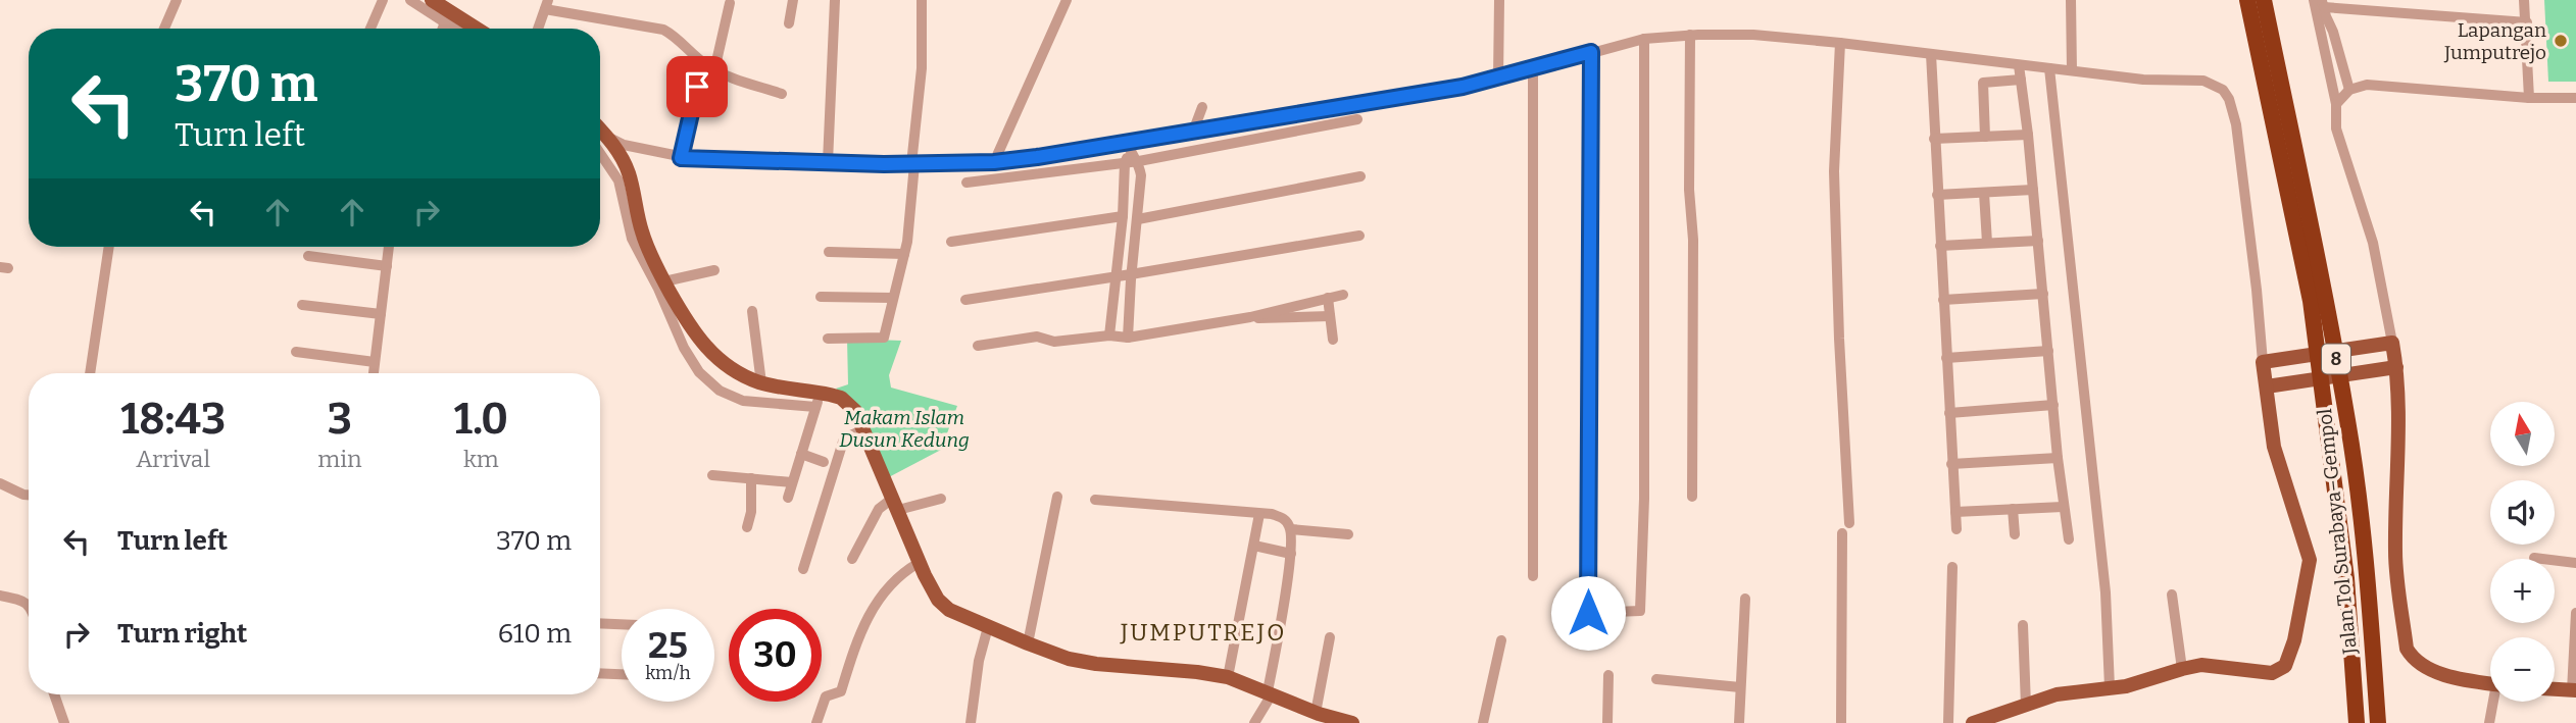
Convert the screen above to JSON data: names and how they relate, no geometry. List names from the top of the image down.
{
  "streets": {
    "highway": ["8", "Jalan Tol Surabaya–Gempol"]
  },
  "districts": ["JUMPUTREJO"],
  "parks": ["Makam Islam Dusun Kedung"],
  "places": ["Lapangan Jumputrejo"],
  "north": "top",
  "page": {
    "turn": ["370 m", "Turn left"],
    "eta": [
      "18:43",
      "Arrival",
      "3",
      "min",
      "1.0",
      "km"
    ],
    "map_buttons": ["+", "−"],
    "list": [
      {
        "name": "Turn left",
        "value": "370 m"
      },
      {
        "name": "Turn right",
        "value": "610 m"
      }
    ],
    "speed": "25 km/h",
    "limit": "30"
  }
}
